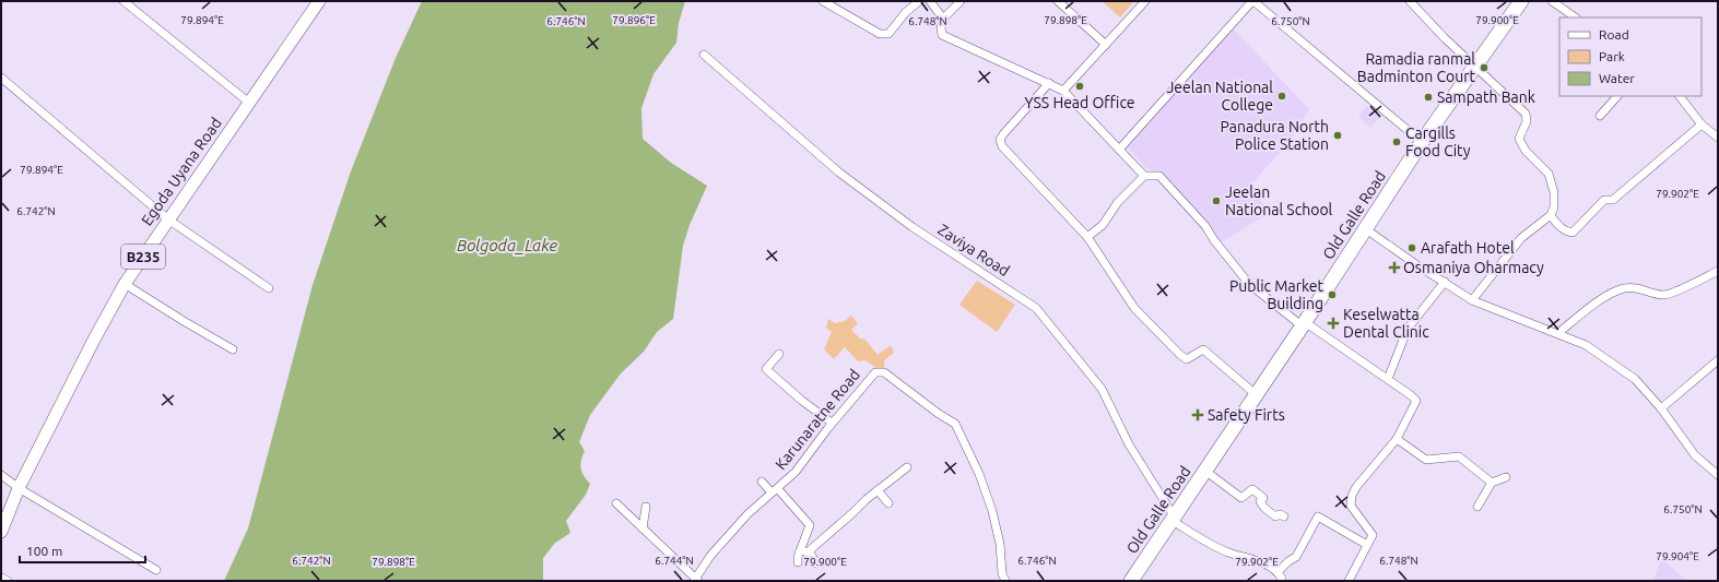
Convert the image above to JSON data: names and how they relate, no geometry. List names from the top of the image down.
{
  "streets": {
    "highway": ["Old Galle Road"],
    "main road": ["Egoda Uyana Road", "B235"],
    "street": ["Zaviya Road", "Karunaratne Road"]
  },
  "crossings": [
    ["Old Galle Road", "Zaviya Road"]
  ],
  "water": ["Bolgoda_Lake"],
  "places": {
    "other": [
      "Ramadia ranmal Badminton Court",
      "YSS Head Office",
      "Jeelan National College",
      "Sampath Bank",
      "Panadura North Police Station",
      "Cargills Food City",
      "Jeelan National School",
      "Arafath Hotel",
      "Public Market Building"
    ],
    "health": ["Osmaniya Oharmacy", "Keselwatta Dental Clinic", "Safety Firts"]
  },
  "legend": ["Road", "Park", "Water"],
  "scale_bar": "100 m",
  "coordinates": [
    "79.894°E",
    "79.896°E",
    "79.900°E",
    "79.898°E",
    "6.746°N",
    "6.748°N",
    "6.750°N",
    "79.902°E",
    "6.742°N",
    "79.904°E",
    "6.744°N"
  ]
}
